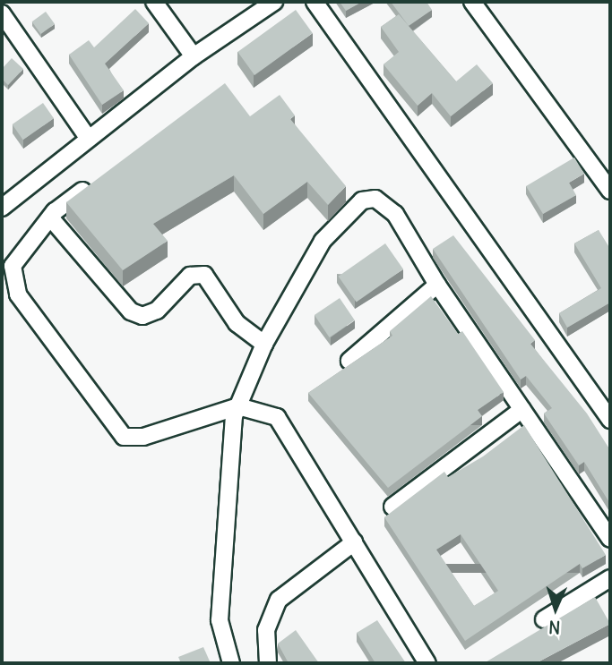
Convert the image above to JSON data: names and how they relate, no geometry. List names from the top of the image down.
{
  "north": "bottom"
}
